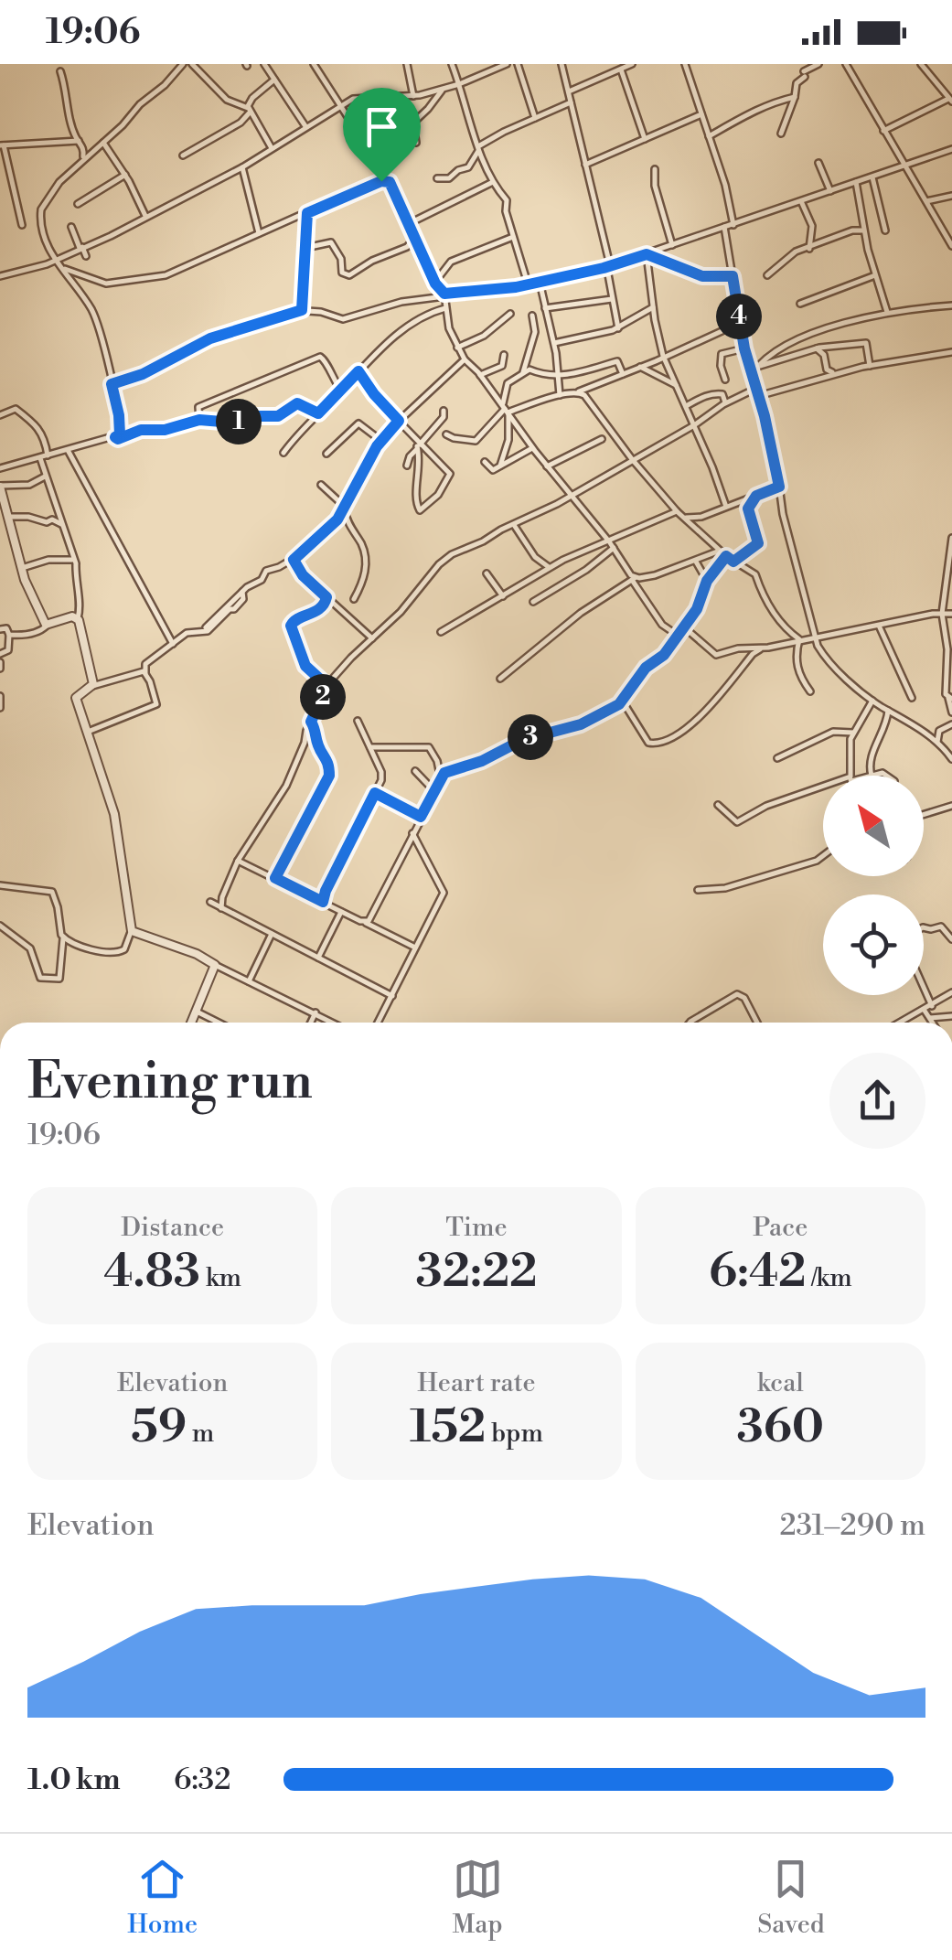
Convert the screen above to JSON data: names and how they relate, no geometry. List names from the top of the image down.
{
  "north": "top left",
  "page": {
    "status": "19:06",
    "pins": [
      "4",
      "1",
      "2",
      "3"
    ],
    "heading": ["Evening run", "19:06"],
    "stats": [
      ["Distance", "4.83 km"],
      ["Time", "32:22"],
      ["Pace", "6:42 /km"],
      ["Elevation", "59 m"],
      ["Heart rate", "152 bpm"],
      ["kcal", "360"]
    ],
    "chart": ["Elevation", "231–290 m"],
    "list": [
      {
        "name": "1.0 km",
        "note": "6:32"
      }
    ],
    "tabs": ["Home", "Map", "Saved"]
  }
}
